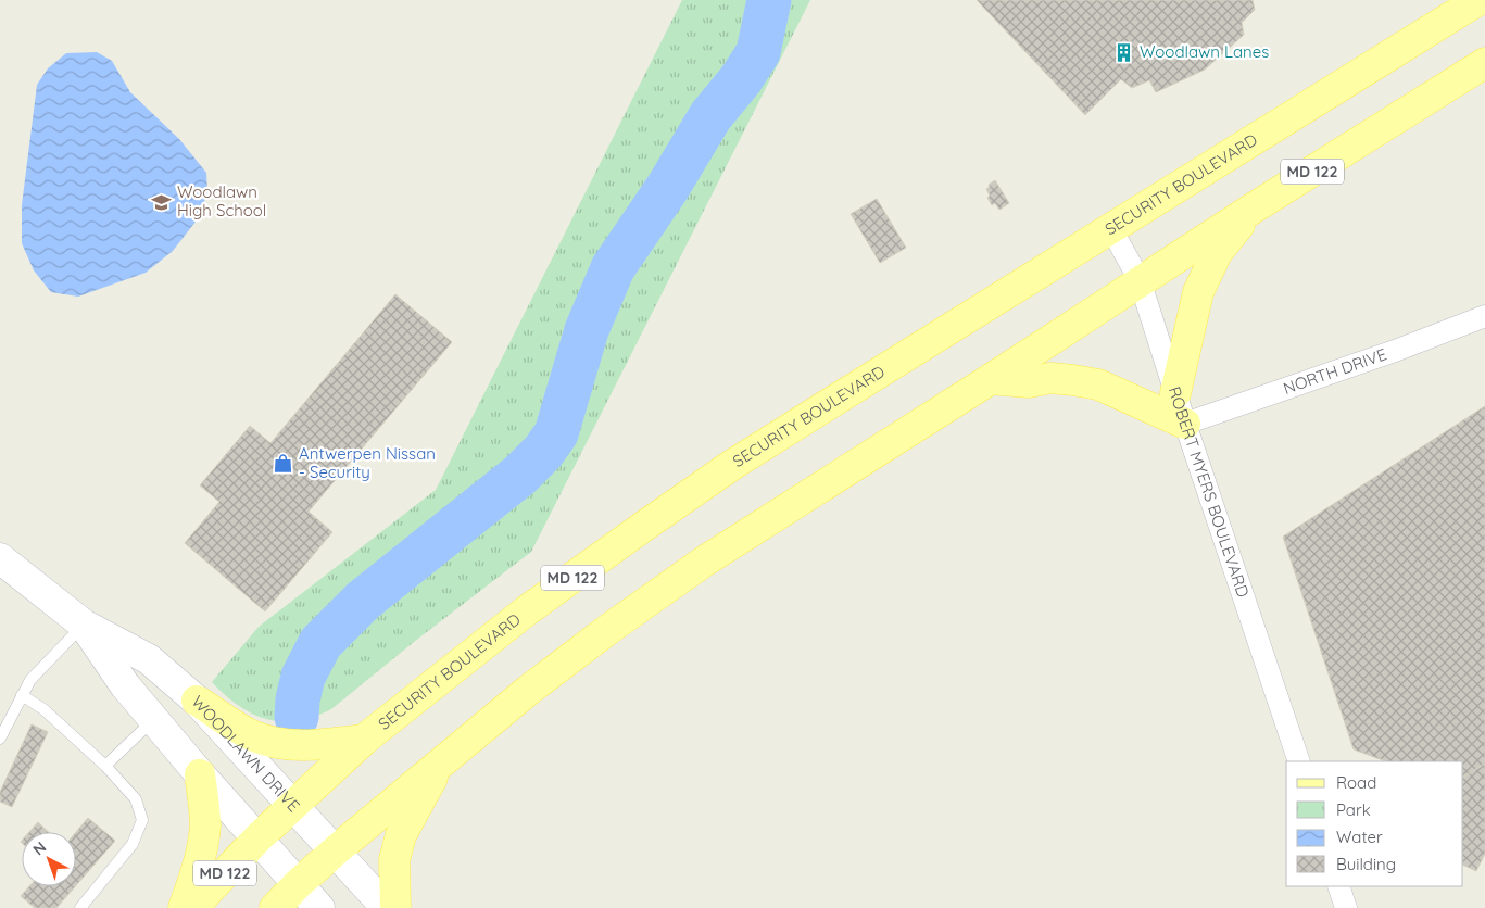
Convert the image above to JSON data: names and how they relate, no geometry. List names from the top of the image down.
{
  "streets": {
    "main road": ["MD 122", "SECURITY BOULEVARD", "WOODLAWN DRIVE"],
    "street": ["NORTH DRIVE", "ROBERT MYERS BOULEVARD"]
  },
  "crossings": [
    ["MD 122", "ROBERT MYERS BOULEVARD"],
    ["MD 122", "WOODLAWN DRIVE"],
    ["SECURITY BOULEVARD", "ROBERT MYERS BOULEVARD"],
    ["SECURITY BOULEVARD", "WOODLAWN DRIVE"],
    ["NORTH DRIVE", "ROBERT MYERS BOULEVARD"]
  ],
  "places": {
    "building": ["Woodlawn Lanes"],
    "school or university": ["Woodlawn High School"],
    "shop": ["Antwerpen Nissan - Security"]
  },
  "legend": [
    "Road",
    "Park",
    "Water",
    "Building"
  ],
  "north": "top left"
}
